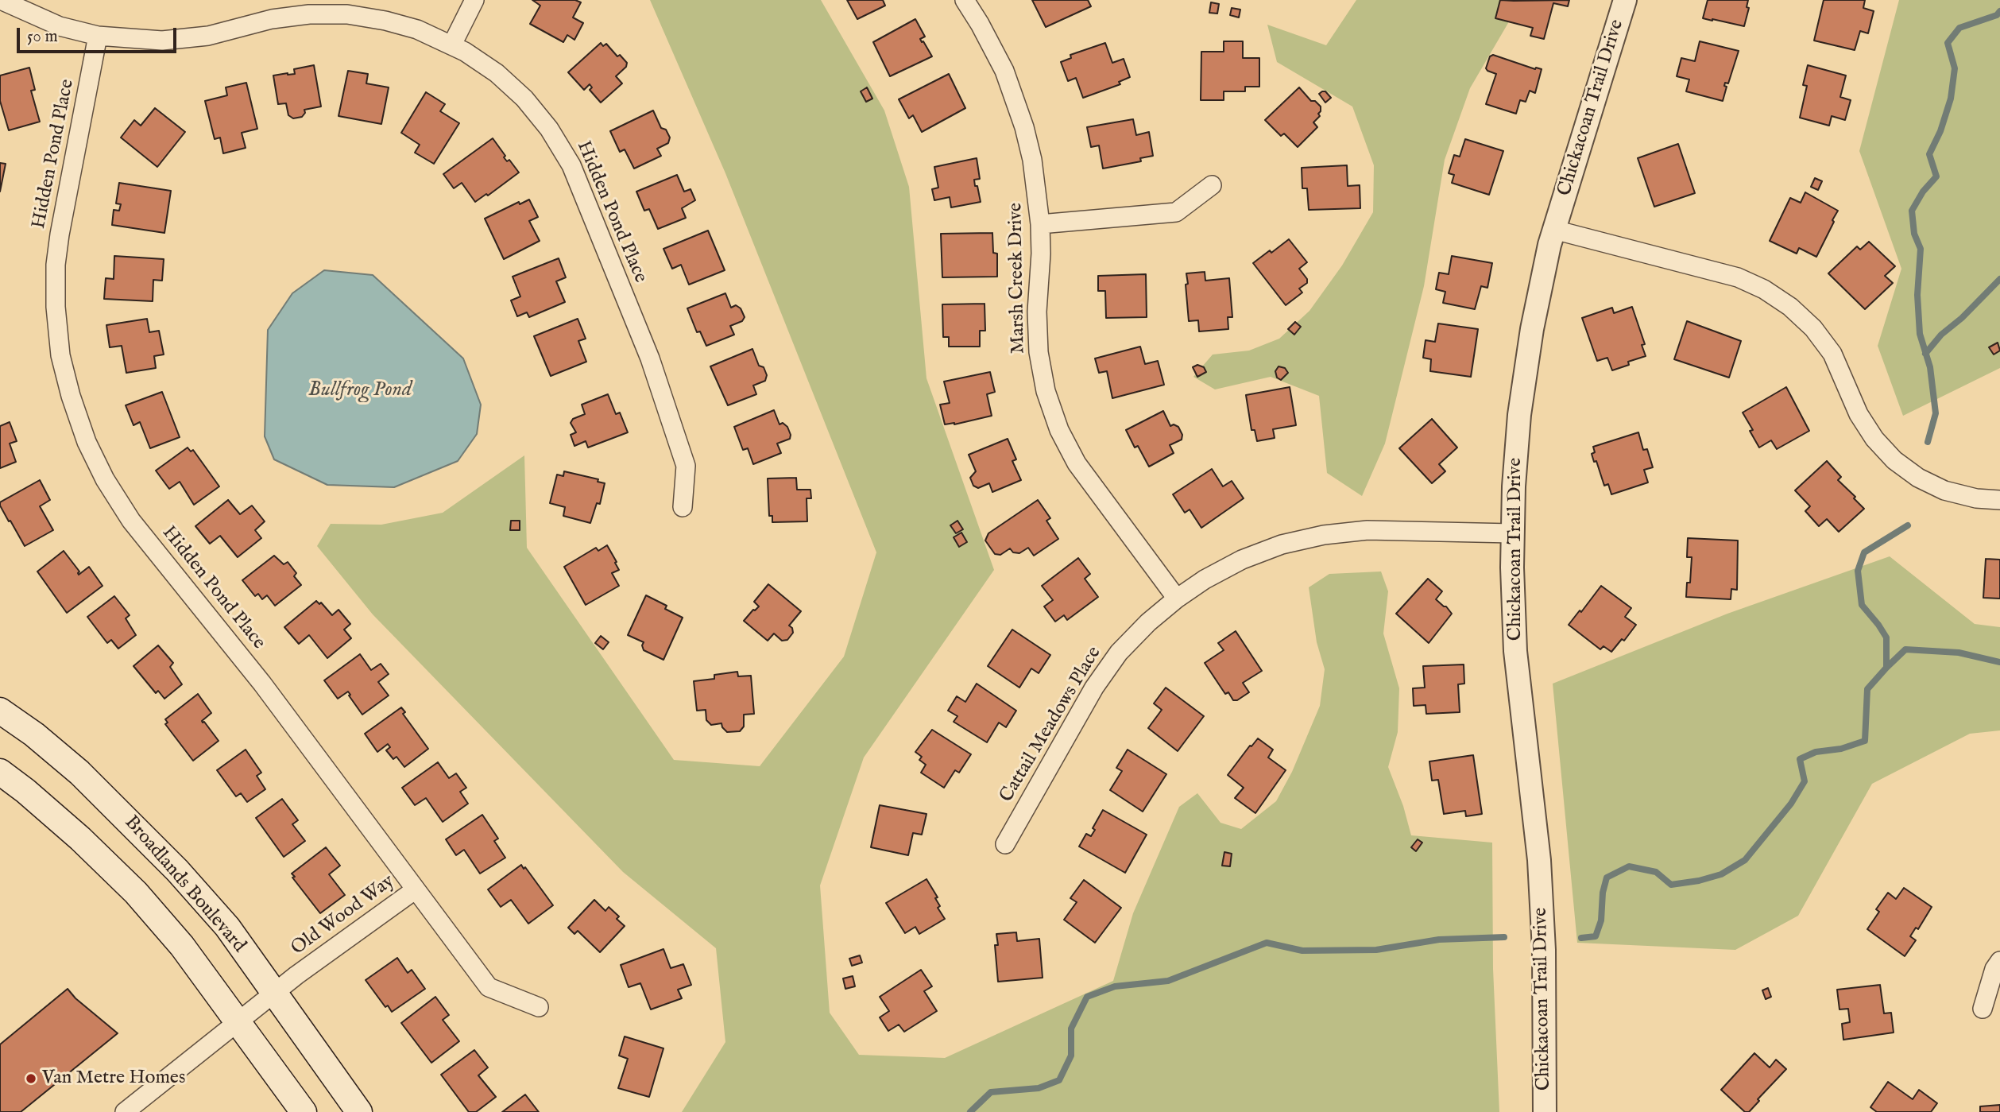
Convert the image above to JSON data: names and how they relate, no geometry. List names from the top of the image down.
{
  "streets": {
    "main road": ["Broadlands Boulevard"],
    "street": [
      "Chickacoan Trail Drive",
      "Hidden Pond Place",
      "Marsh Creek Drive",
      "Cattail Meadows Place",
      "Old Wood Way"
    ]
  },
  "crossings": [
    ["Chickacoan Trail Drive", "Cattail Meadows Place"],
    ["Hidden Pond Place", "Old Wood Way"],
    ["Marsh Creek Drive", "Cattail Meadows Place"],
    ["Broadlands Boulevard", "Old Wood Way"]
  ],
  "water": ["Bullfrog Pond"],
  "places": ["Van Metre Homes"],
  "scale_bar": "50 m"
}
